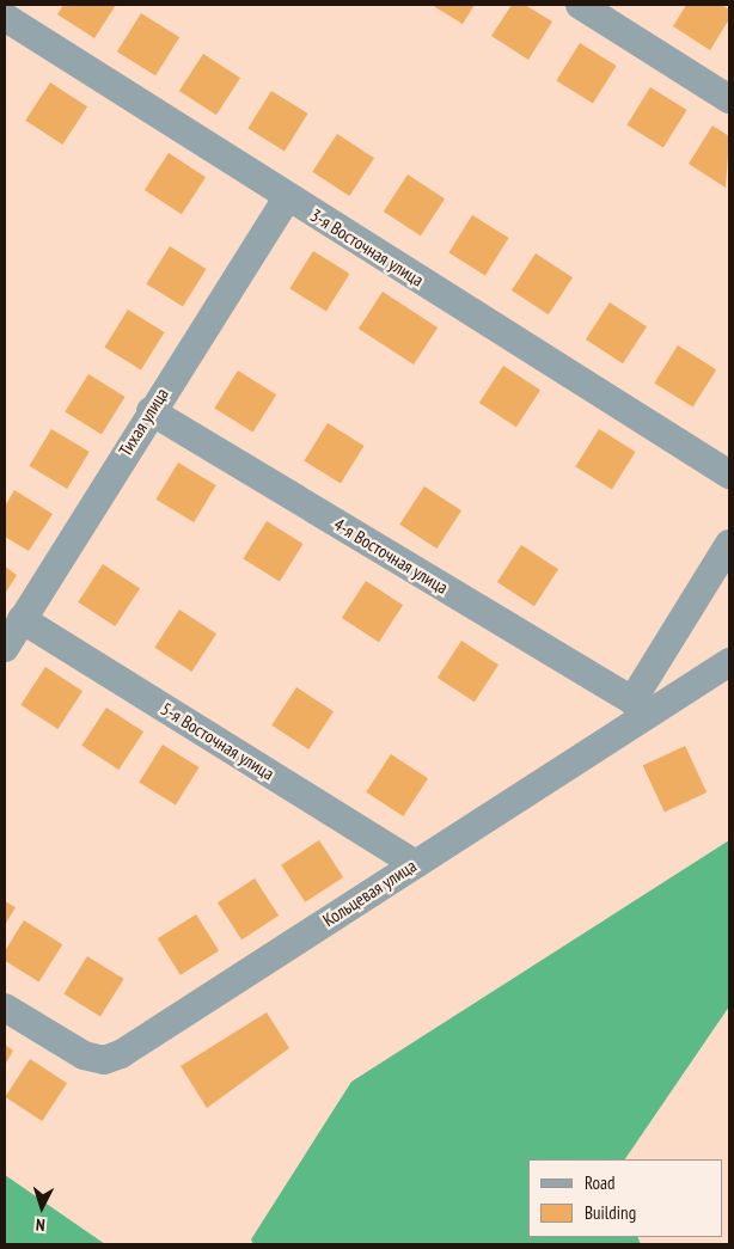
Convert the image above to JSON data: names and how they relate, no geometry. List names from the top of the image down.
{
  "streets": {
    "lane": [
      "3-я Восточная улица",
      "Тихая улица",
      "4-я Восточная улица",
      "5-я Восточная улица",
      "Кольцевая улица"
    ]
  },
  "crossings": [
    ["3-я Восточная улица", "Тихая улица"],
    ["Тихая улица", "4-я Восточная улица"],
    ["Тихая улица", "5-я Восточная улица"],
    ["4-я Восточная улица", "Кольцевая улица"],
    ["5-я Восточная улица", "Кольцевая улица"]
  ],
  "legend": ["Road", "Building"],
  "north": "bottom"
}
